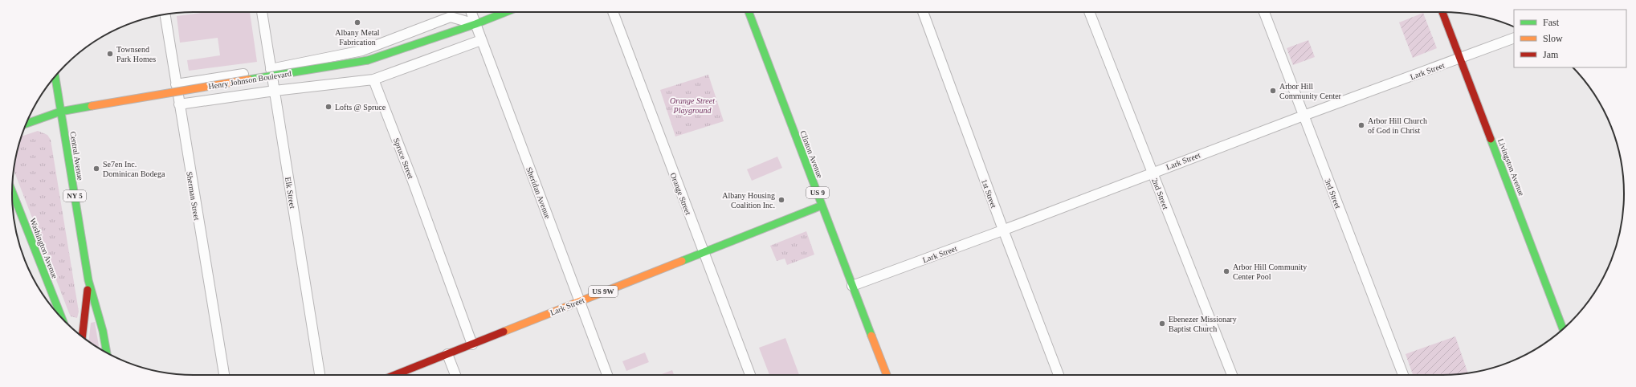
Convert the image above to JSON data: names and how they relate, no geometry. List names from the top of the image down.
{
  "streets": {
    "main road": [
      "Lark Street",
      "Henry Johnson Boulevard",
      "Clinton Avenue",
      "Central Avenue",
      "Livingston Avenue",
      "US 9",
      "NY 5",
      "Washington Avenue",
      "US 9W"
    ],
    "street": [
      "Spruce Street",
      "Elk Street",
      "Sheridan Avenue",
      "Orange Street",
      "1st Street",
      "2nd Street",
      "3rd Street",
      "Sherman Street"
    ]
  },
  "crossings": [
    ["Lark Street", "Clinton Avenue"],
    ["Lark Street", "Spruce Street"],
    ["Lark Street", "Livingston Avenue"],
    ["Lark Street", "Sheridan Avenue"],
    ["Lark Street", "Orange Street"],
    ["Lark Street", "1st Street"],
    ["Lark Street", "2nd Street"],
    ["Lark Street", "3rd Street"],
    ["Henry Johnson Boulevard", "Central Avenue"],
    ["Henry Johnson Boulevard", "Spruce Street"],
    ["Henry Johnson Boulevard", "Elk Street"],
    ["Henry Johnson Boulevard", "Sheridan Avenue"],
    ["Henry Johnson Boulevard", "Sherman Street"]
  ],
  "parks": ["Orange Street Playground"],
  "places": [
    "Albany Metal Fabrication",
    "Townsend Park Homes",
    "Arbor Hill Community Center",
    "Lofts @ Spruce",
    "Arbor Hill Church of God in Christ",
    "Se7en Inc. Dominican Bodega",
    "Albany Housing Coalition Inc.",
    "Arbor Hill Community Center Pool",
    "Ebenezer Missionary Baptist Church"
  ],
  "legend": ["Fast", "Slow", "Jam"]
}
